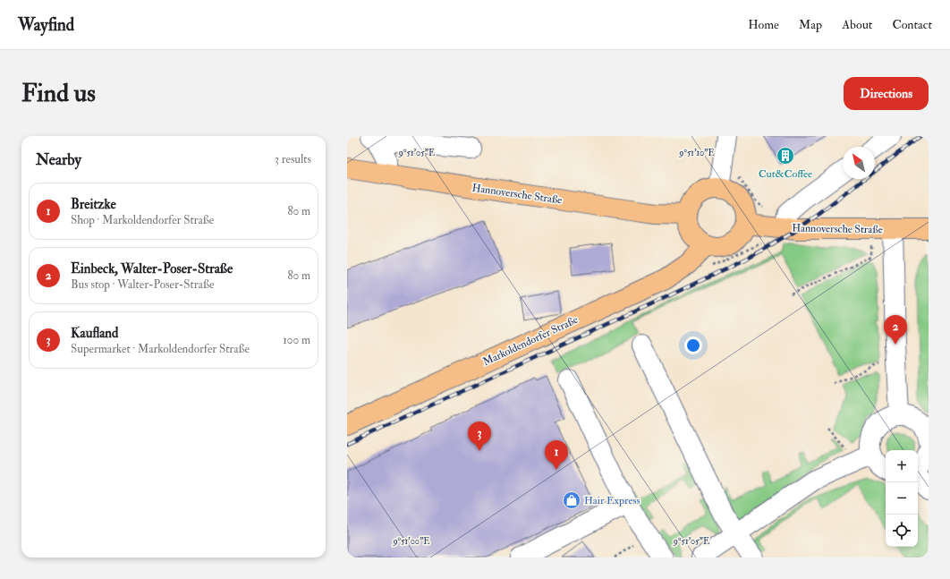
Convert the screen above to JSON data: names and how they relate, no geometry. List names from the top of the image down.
{
  "streets": {
    "main road": ["Hannoversche Straße", "Markoldendorfer Straße"]
  },
  "crossings": [
    ["Hannoversche Straße", "Markoldendorfer Straße"]
  ],
  "places": {
    "building": ["Cut&Coffee"],
    "shop": ["Hair Express"]
  },
  "north": "top left",
  "page": {
    "header": "Wayfind",
    "nav": [
      "Home",
      "Map",
      "About",
      "Contact"
    ],
    "buttons": "Directions",
    "title": "Find us",
    "heading": ["Nearby", "3 results"],
    "list": [
      {
        "mark": "1",
        "name": "Breitzke",
        "note": "Shop · Markoldendorfer Straße",
        "value": "80 m"
      },
      {
        "mark": "2",
        "name": "Einbeck, Walter-Poser-Straße",
        "note": "Bus stop · Walter-Poser-Straße",
        "value": "80 m"
      },
      {
        "mark": "3",
        "name": "Kaufland",
        "note": "Supermarket · Markoldendorfer Straße",
        "value": "100 m"
      }
    ],
    "pins": ["2", "3", "1"],
    "map_buttons": ["+", "−"]
  },
  "coordinates": ["9°51'05\"E", "9°51'10\"E", "9°51'00\"E"]
}
